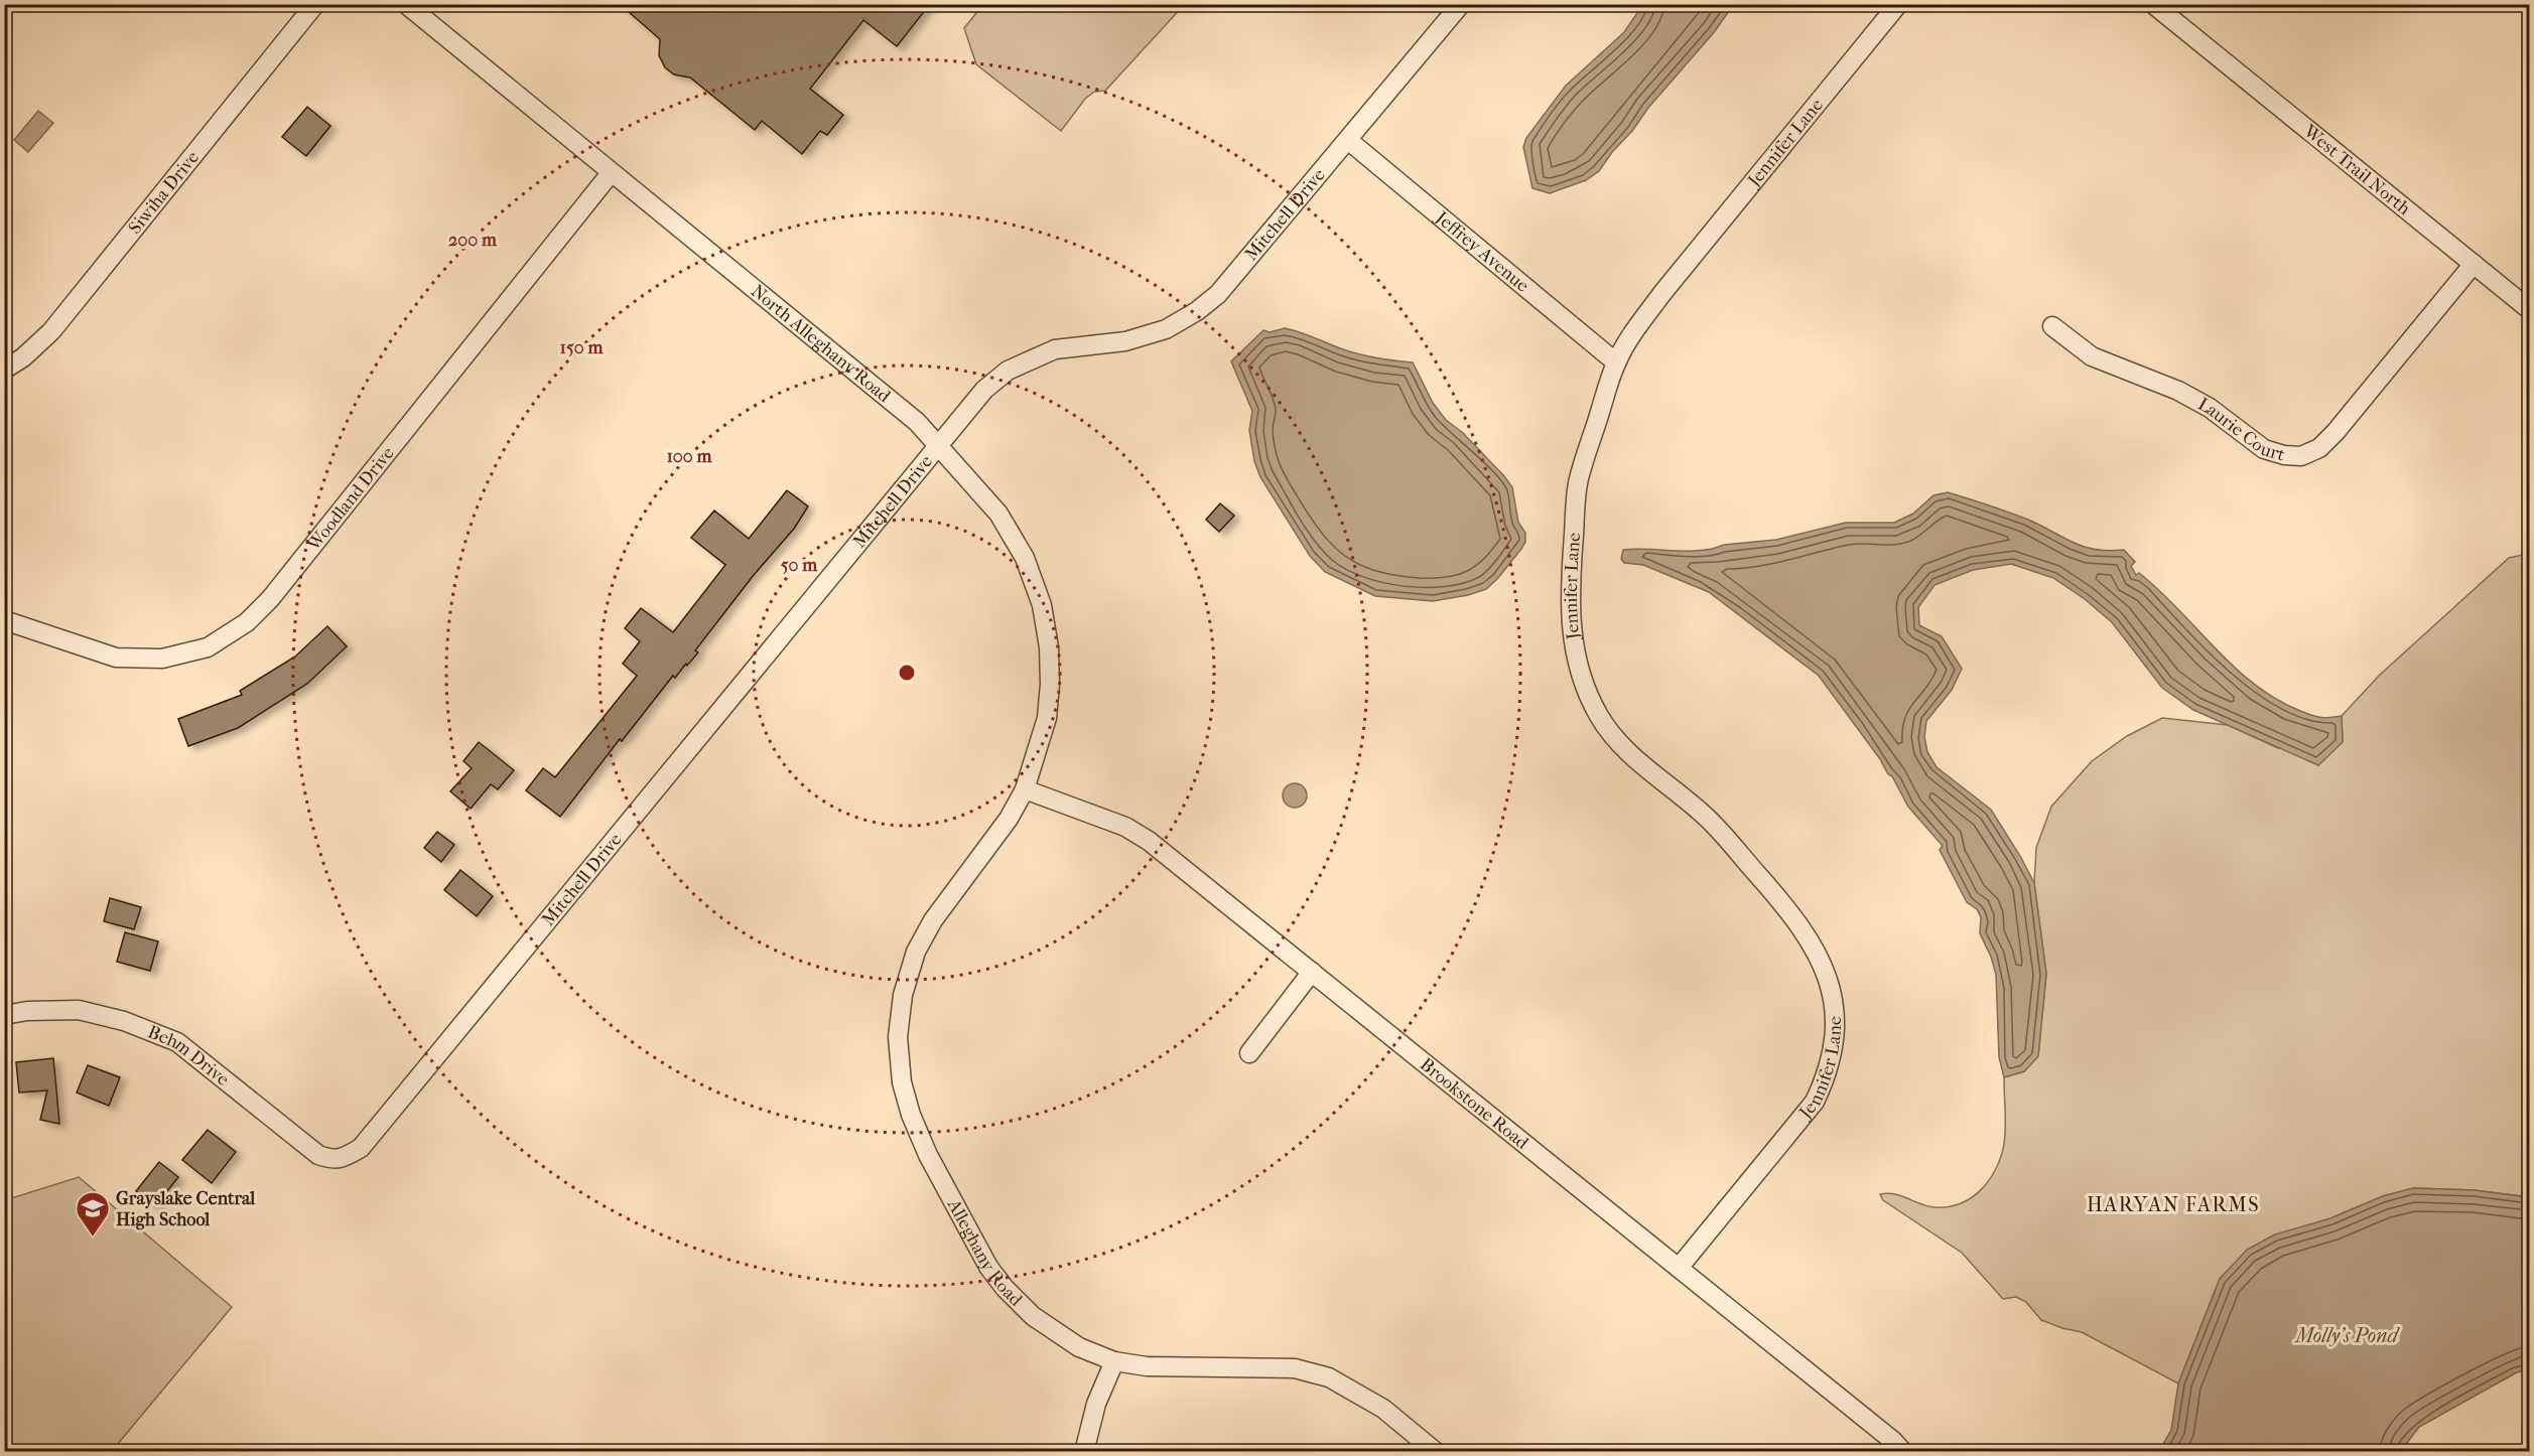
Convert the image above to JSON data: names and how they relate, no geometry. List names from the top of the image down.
{
  "streets": {
    "street": [
      "Jennifer Lane",
      "West Trail North",
      "Siwiha Drive",
      "Mitchell Drive",
      "Jeffrey Avenue",
      "North Alleghany Road",
      "Laurie Court",
      "Woodland Drive",
      "Behm Drive",
      "Brookstone Road",
      "Alleghany Road"
    ]
  },
  "crossings": [
    ["Jennifer Lane", "Jeffrey Avenue"],
    ["Jennifer Lane", "Brookstone Road"],
    ["West Trail North", "Laurie Court"],
    ["Mitchell Drive", "Jeffrey Avenue"],
    ["Mitchell Drive", "North Alleghany Road"],
    ["Mitchell Drive", "Behm Drive"],
    ["North Alleghany Road", "Woodland Drive"],
    ["North Alleghany Road", "Brookstone Road"],
    ["North Alleghany Road", "Alleghany Road"],
    ["Brookstone Road", "Alleghany Road"]
  ],
  "districts": ["HARYAN FARMS"],
  "water": ["Molly's Pond"],
  "places": {
    "school or university": ["Grayslake Central High School"]
  },
  "rings": [
    "200 m",
    "150 m",
    "100 m",
    "50 m"
  ]
}
